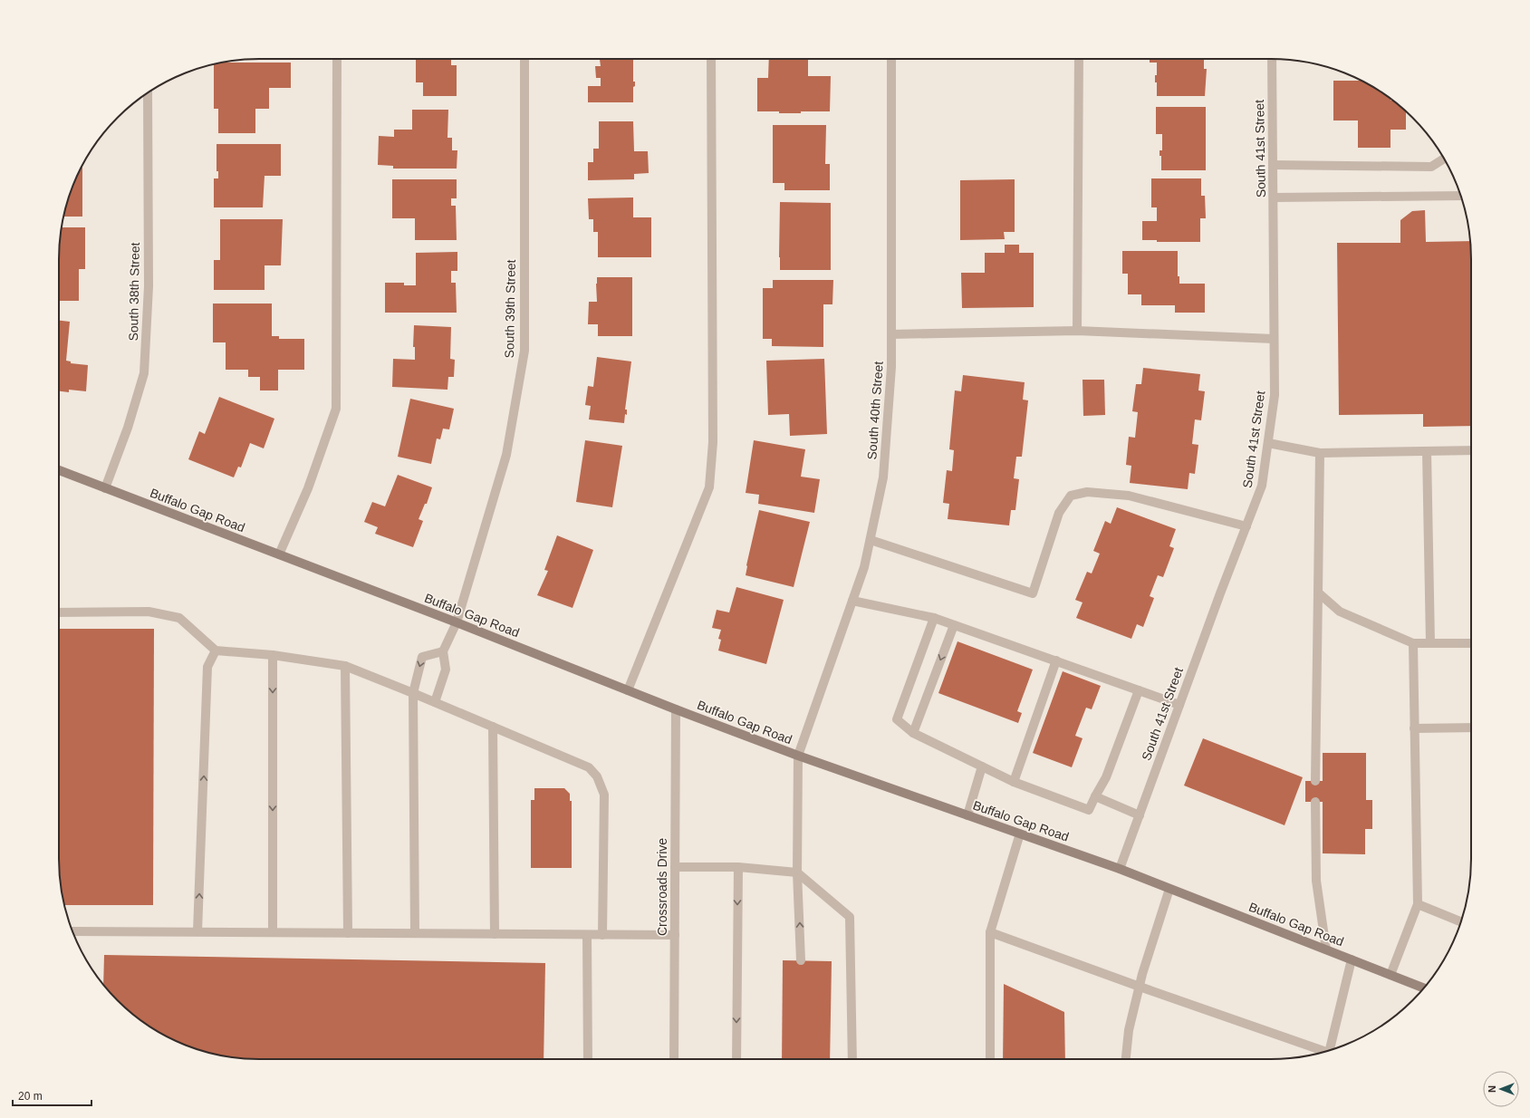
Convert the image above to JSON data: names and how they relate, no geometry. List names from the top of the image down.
{
  "streets": {
    "main road": ["Buffalo Gap Road"],
    "street": [
      "South 41st Street",
      "South 38th Street",
      "South 39th Street",
      "South 40th Street",
      "Crossroads Drive"
    ]
  },
  "crossings": [
    ["South 41st Street", "Buffalo Gap Road"],
    ["South 38th Street", "Buffalo Gap Road"],
    ["South 39th Street", "Buffalo Gap Road"],
    ["South 40th Street", "Buffalo Gap Road"],
    ["Buffalo Gap Road", "Crossroads Drive"]
  ],
  "scale_bar": "20 m",
  "north": "left"
}
